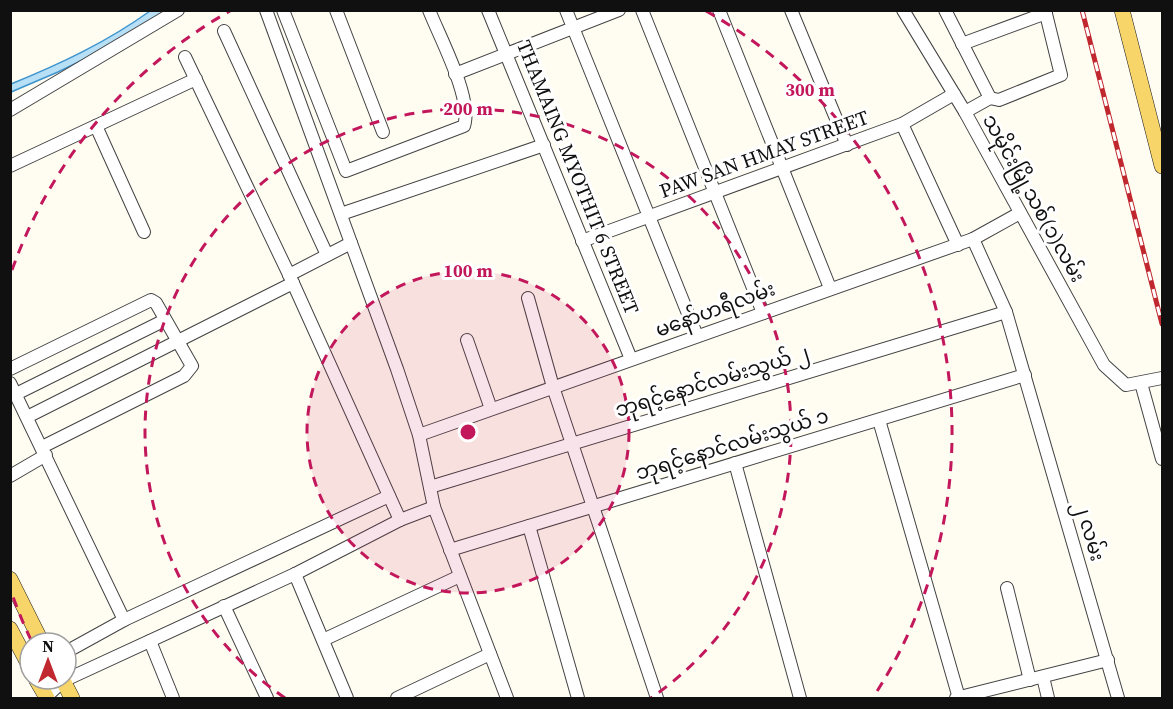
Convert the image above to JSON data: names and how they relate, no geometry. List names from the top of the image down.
{
  "streets": {
    "street": [
      "PAW SAN HMAY STREET",
      "THAMAING MYOTHIT 6 STREET",
      "သမိုင်းမြို့သစ်(၁)လမ်း",
      "မနော်ဟရီလမ်း",
      "ဘုရင့်နောင်လမ်းသွယ် ၂",
      "ဘုရင့်နောင်လမ်းသွယ် ၁",
      "၂ လမ်း"
    ]
  },
  "crossings": [
    ["PAW SAN HMAY STREET", "THAMAING MYOTHIT 6 STREET"],
    ["PAW SAN HMAY STREET", "သမိုင်းမြို့သစ်(၁)လမ်း"],
    ["THAMAING MYOTHIT 6 STREET", "မနော်ဟရီလမ်း"],
    ["သမိုင်းမြို့သစ်(၁)လမ်း", "မနော်ဟရီလမ်း"],
    ["မနော်ဟရီလမ်း", "၂ လမ်း"],
    ["ဘုရင့်နောင်လမ်းသွယ် ၂", "၂ လမ်း"],
    ["ဘုရင့်နောင်လမ်းသွယ် ၁", "၂ လမ်း"]
  ],
  "north": "top",
  "rings": ["300 m", "200 m", "100 m"]
}
